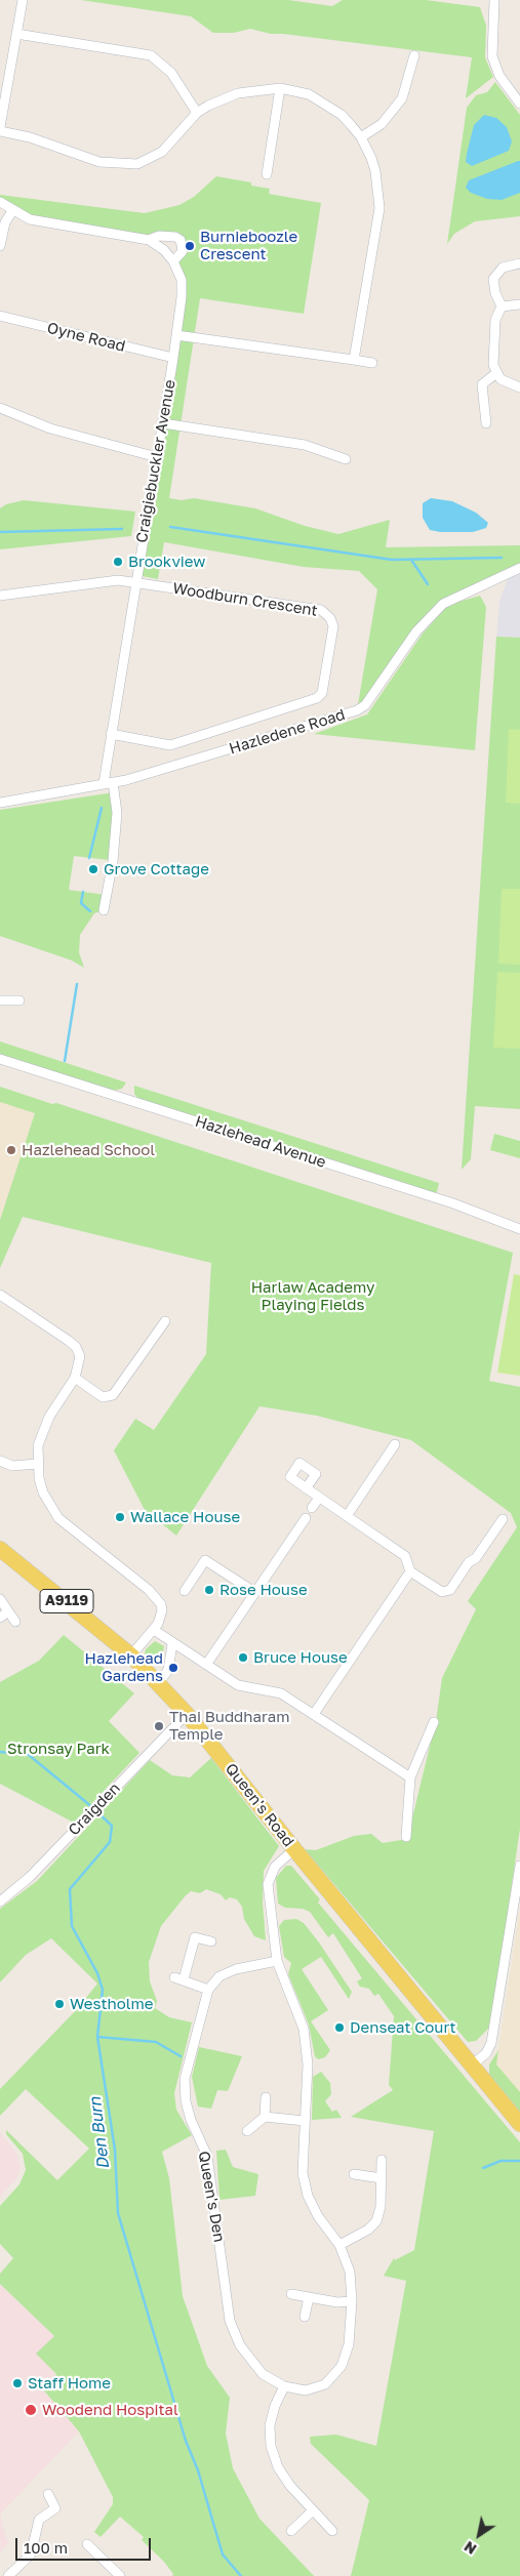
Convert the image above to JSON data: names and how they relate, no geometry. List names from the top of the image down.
{
  "streets": {
    "main road": ["A9119", "Queen's Road"],
    "street": [
      "Oyne Road",
      "Craigiebuckler Avenue",
      "Woodburn Crescent",
      "Hazledene Road",
      "Hazlehead Avenue",
      "Craigden",
      "Queen's Den"
    ]
  },
  "crossings": [
    ["Oyne Road", "Craigiebuckler Avenue"],
    ["Craigiebuckler Avenue", "Woodburn Crescent"],
    ["Craigiebuckler Avenue", "Hazledene Road"],
    ["A9119", "Queen's Road"],
    ["Queen's Road", "Craigden"],
    ["Queen's Road", "Queen's Den"]
  ],
  "water": ["Den Burn"],
  "parks": ["Harlaw Academy Playing Fields", "Stronsay Park"],
  "places": [
    "Burnieboozle Crescent",
    "Brookview",
    "Grove Cottage",
    "Hazlehead School",
    "Wallace House",
    "Rose House",
    "Bruce House",
    "Hazlehead Gardens",
    "Thai Buddharam Temple",
    "Westholme",
    "Denseat Court",
    "Staff Home",
    "Woodend Hospital"
  ],
  "scale_bar": "100 m",
  "north": "bottom left"
}
